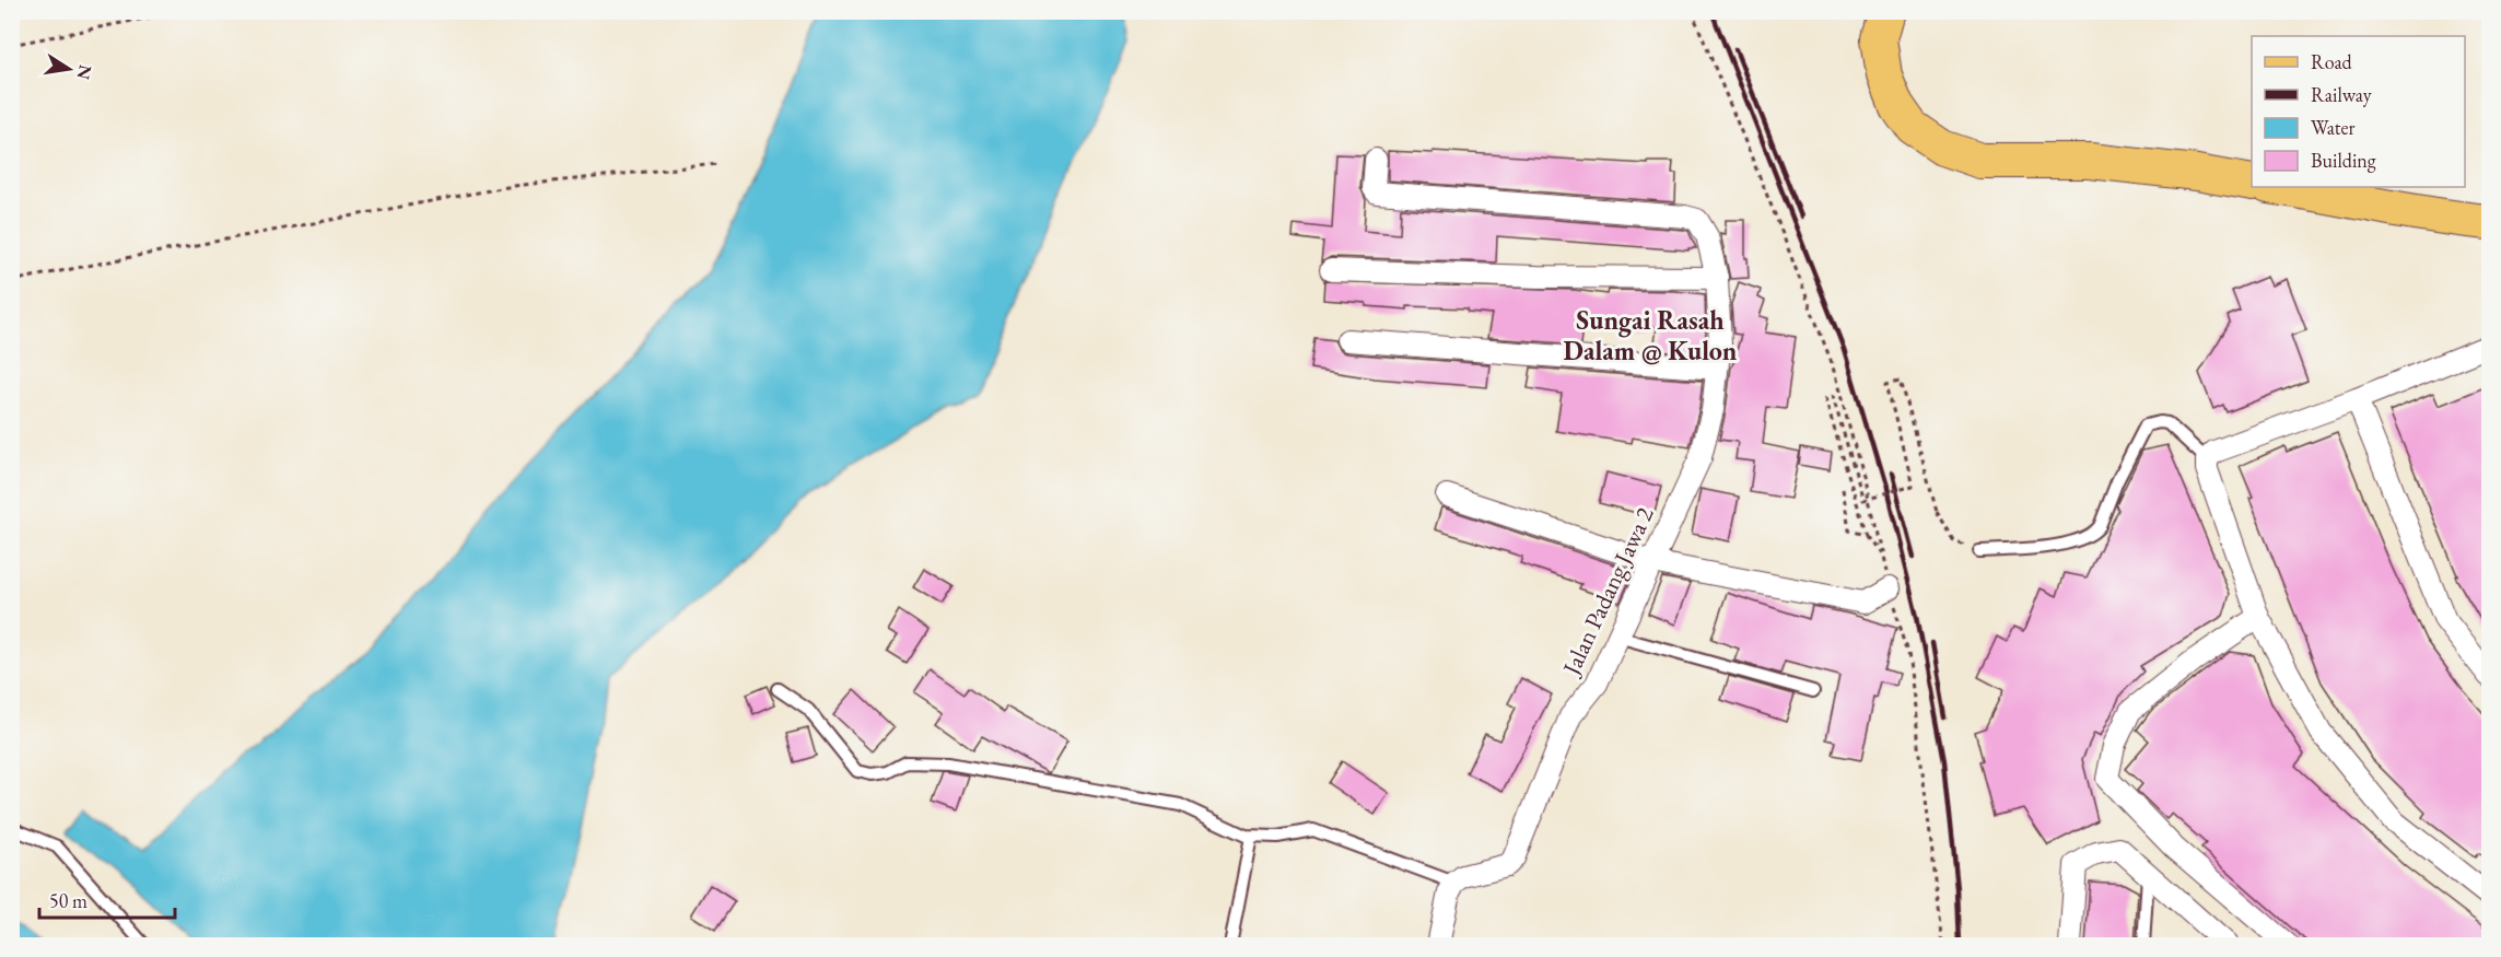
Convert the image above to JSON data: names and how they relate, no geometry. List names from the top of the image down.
{
  "streets": {
    "street": ["Jalan Padang Jawa 2"]
  },
  "districts": ["Sungai Rasah Dalam @ Kulon"],
  "legend": [
    "Road",
    "Railway",
    "Water",
    "Building"
  ],
  "scale_bar": "50 m",
  "north": "right"
}
